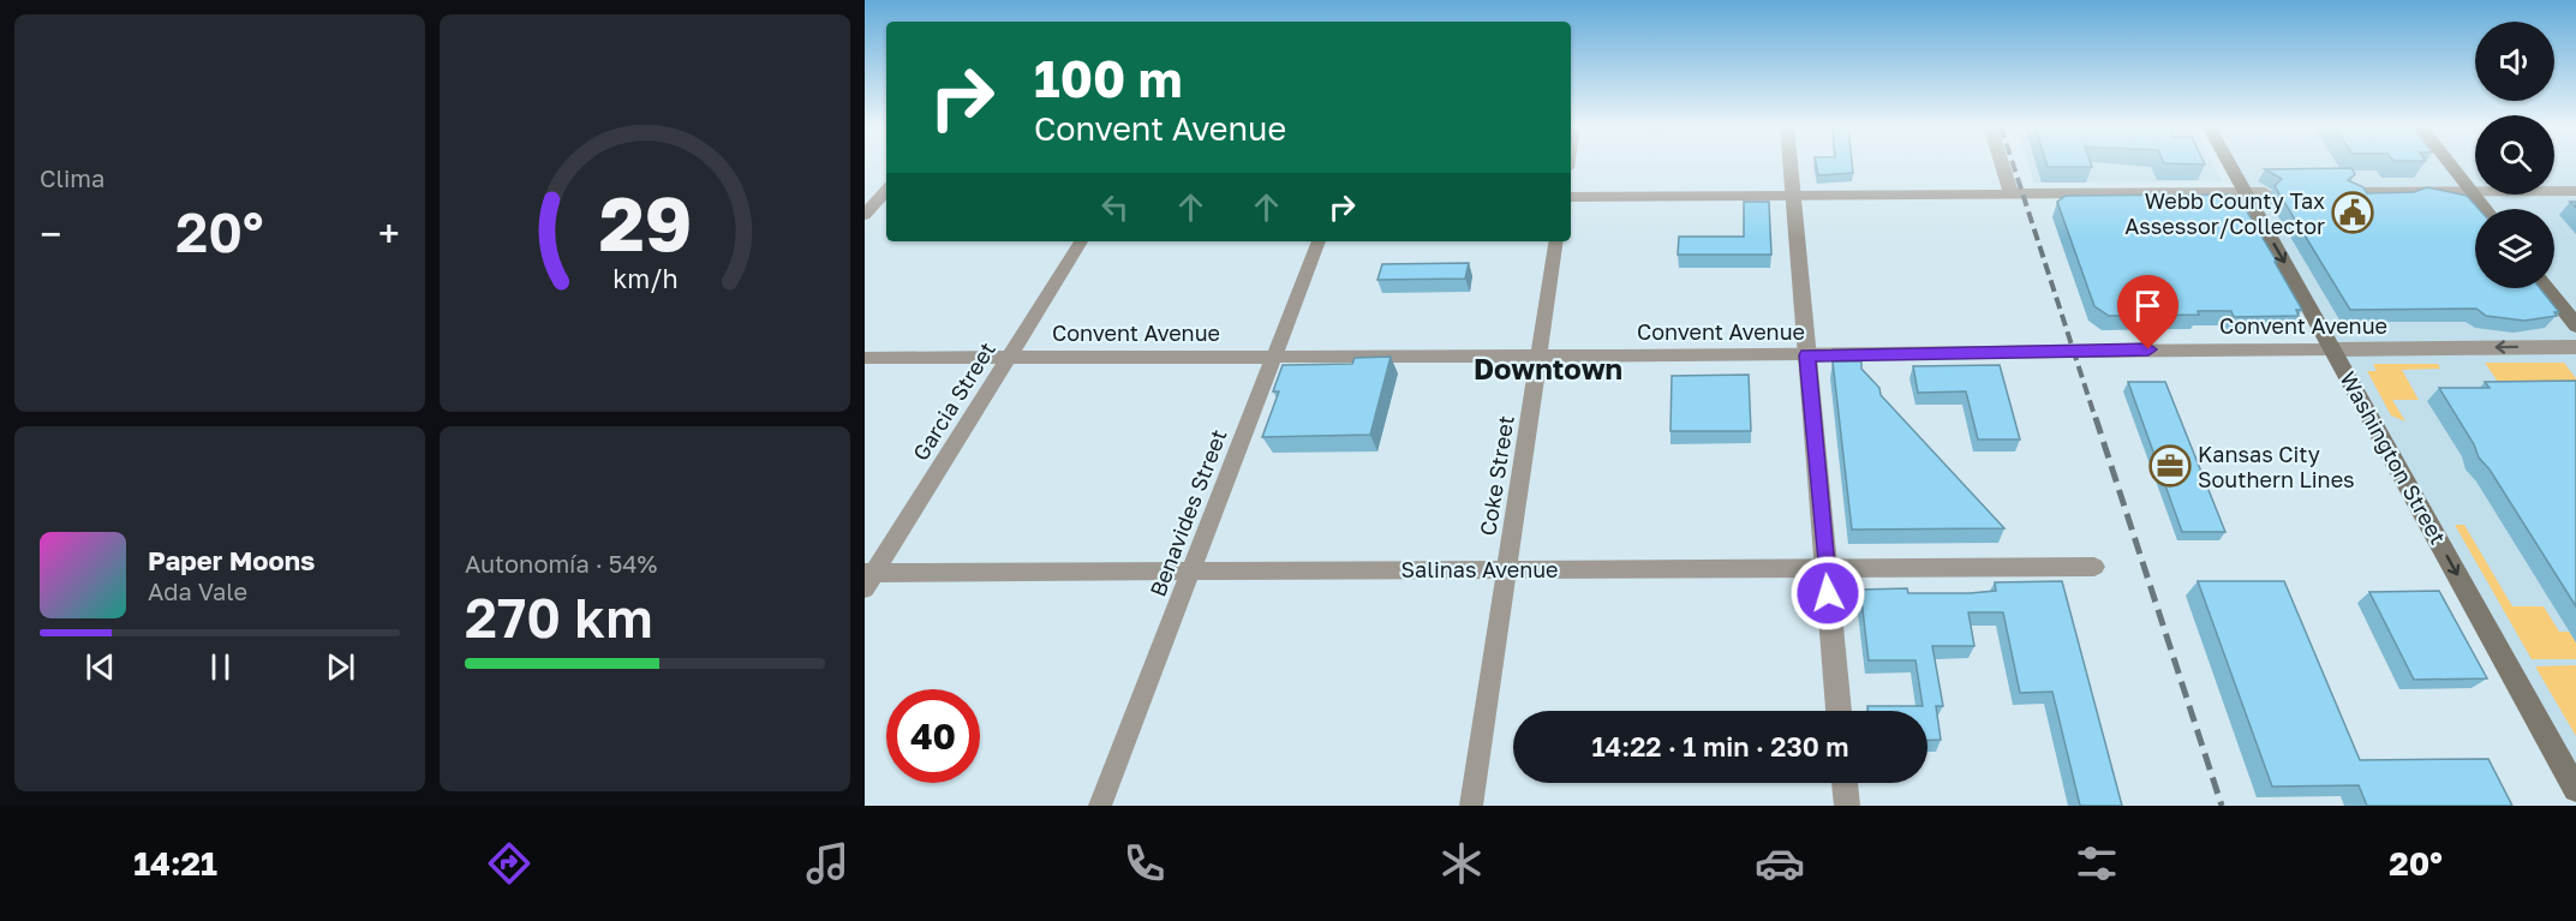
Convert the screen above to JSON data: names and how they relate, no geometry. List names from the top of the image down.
{
  "streets": {
    "main road": ["Washington Street"],
    "street": [
      "Convent Avenue",
      "Garcia Street",
      "Coke Street",
      "Benavides Street",
      "Salinas Avenue"
    ]
  },
  "crossings": [
    ["Convent Avenue", "Garcia Street"],
    ["Convent Avenue", "Washington Street"],
    ["Convent Avenue", "Coke Street"],
    ["Convent Avenue", "Benavides Street"],
    ["Garcia Street", "Salinas Avenue"],
    ["Coke Street", "Salinas Avenue"],
    ["Benavides Street", "Salinas Avenue"]
  ],
  "one_way": ["Washington Street"],
  "districts": ["Downtown"],
  "places": {
    "public building": ["Webb County Tax Assessor/Collector"],
    "office": ["Kansas City Southern Lines"]
  },
  "page": {
    "tile": [
      "Clima",
      ["Autonomía · 54%", "270 km"]
    ],
    "turn": ["100 m", "Convent Avenue"],
    "heat": ["−", "20°", "+"],
    "song": ["Paper Moons", "Ada Vale"],
    "limit": "40",
    "trip": "14:22 · 1 min · 230 m",
    "tabs": ["14:21", "20°"],
    "gauge": ["29", "km/h"]
  }
}
